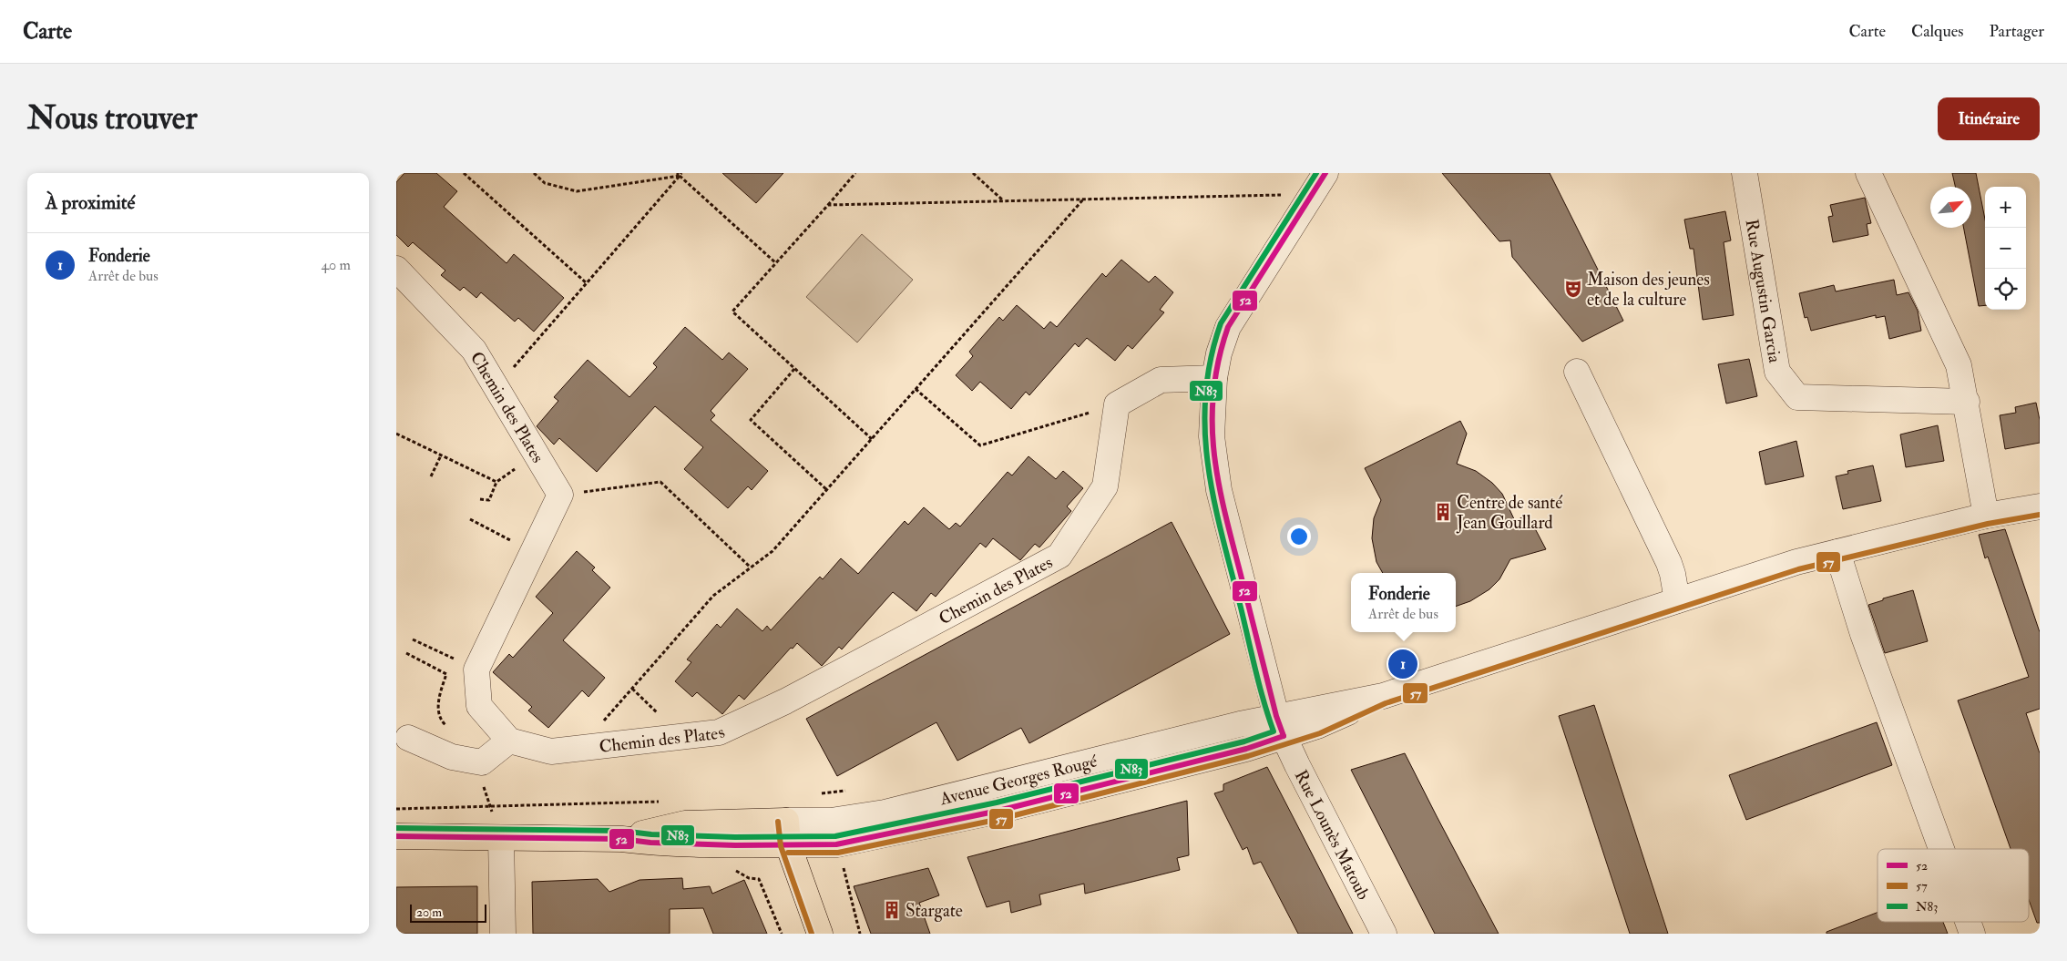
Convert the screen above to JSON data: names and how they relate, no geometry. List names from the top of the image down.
{
  "streets": {
    "street": [
      "Rue Augustin Garcia",
      "Chemin des Plates",
      "Avenue Georges Rougé",
      "Rue Lounès Matoub"
    ]
  },
  "crossings": [
    ["Avenue Georges Rougé", "Rue Lounès Matoub"]
  ],
  "places": {
    "theatre": ["Maison des jeunes et de la culture"],
    "building": ["Centre de santé Jean Goullard", "Stargate"]
  },
  "lines": ["transit line 52", "transit line N83", "transit line 57"],
  "legend": ["52", "57", "N83"],
  "scale_bar": "20 m",
  "north": "top right",
  "page": {
    "header": "Carte",
    "nav": ["Carte", "Calques", "Partager"],
    "buttons": "Itinéraire",
    "title": "Nous trouver",
    "heading": "À proximité",
    "map_buttons": ["+", "−"],
    "list": [
      {
        "mark": "1",
        "name": "Fonderie",
        "note": "Arrêt de bus",
        "value": "40 m"
      }
    ],
    "popup": ["Fonderie", "Arrêt de bus"],
    "pins": "1",
    "scale": "20 m"
  }
}
